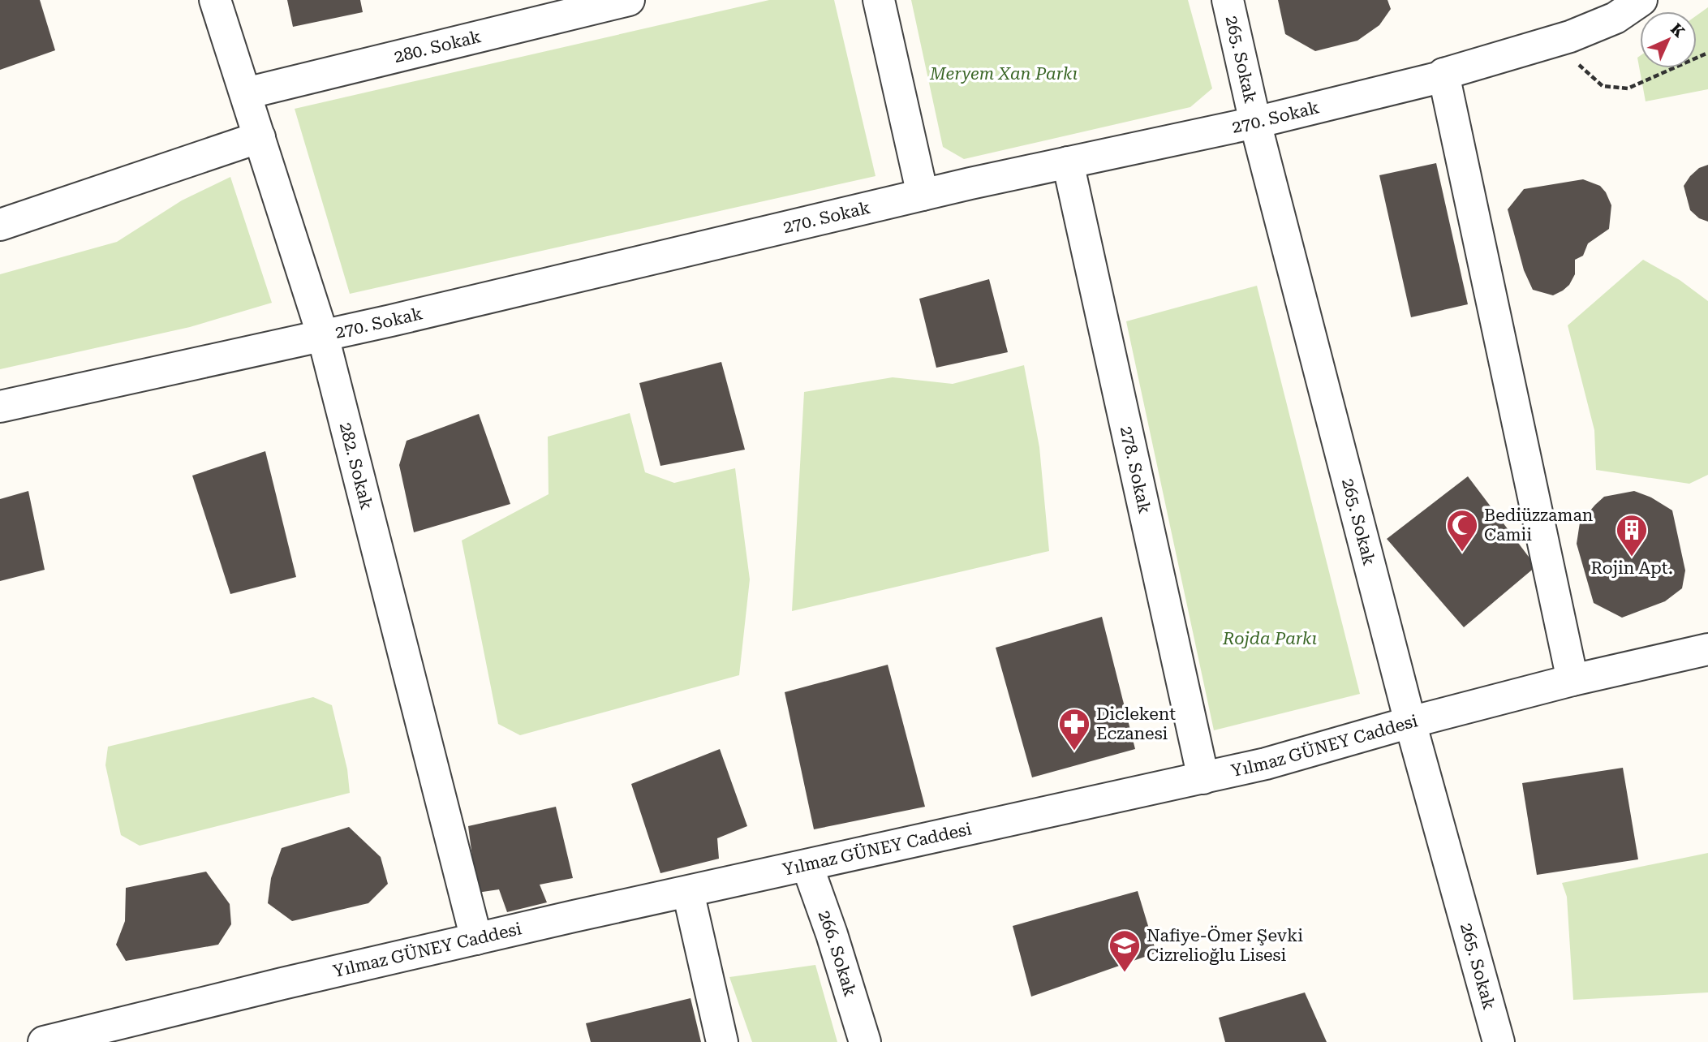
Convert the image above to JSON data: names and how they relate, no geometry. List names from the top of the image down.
{
  "streets": {
    "street": [
      "280. Sokak",
      "265. Sokak",
      "270. Sokak",
      "282. Sokak",
      "278. Sokak",
      "Yılmaz GÜNEY Caddesi",
      "266. Sokak"
    ]
  },
  "crossings": [
    ["280. Sokak", "282. Sokak"],
    ["265. Sokak", "270. Sokak"],
    ["265. Sokak", "Yılmaz GÜNEY Caddesi"],
    ["270. Sokak", "282. Sokak"],
    ["270. Sokak", "278. Sokak"],
    ["282. Sokak", "Yılmaz GÜNEY Caddesi"],
    ["278. Sokak", "Yılmaz GÜNEY Caddesi"],
    ["Yılmaz GÜNEY Caddesi", "266. Sokak"]
  ],
  "parks": ["Meryem Xan Parkı", "Rojda Parkı"],
  "places": {
    "mosque": ["Bediüzzaman Camii"],
    "building": ["Rojin Apt."],
    "pharmacy": ["Diclekent Eczanesi"],
    "school or university": ["Nafiye-Ömer Şevki Cizrelioğlu Lisesi"]
  },
  "north": "top right"
}
